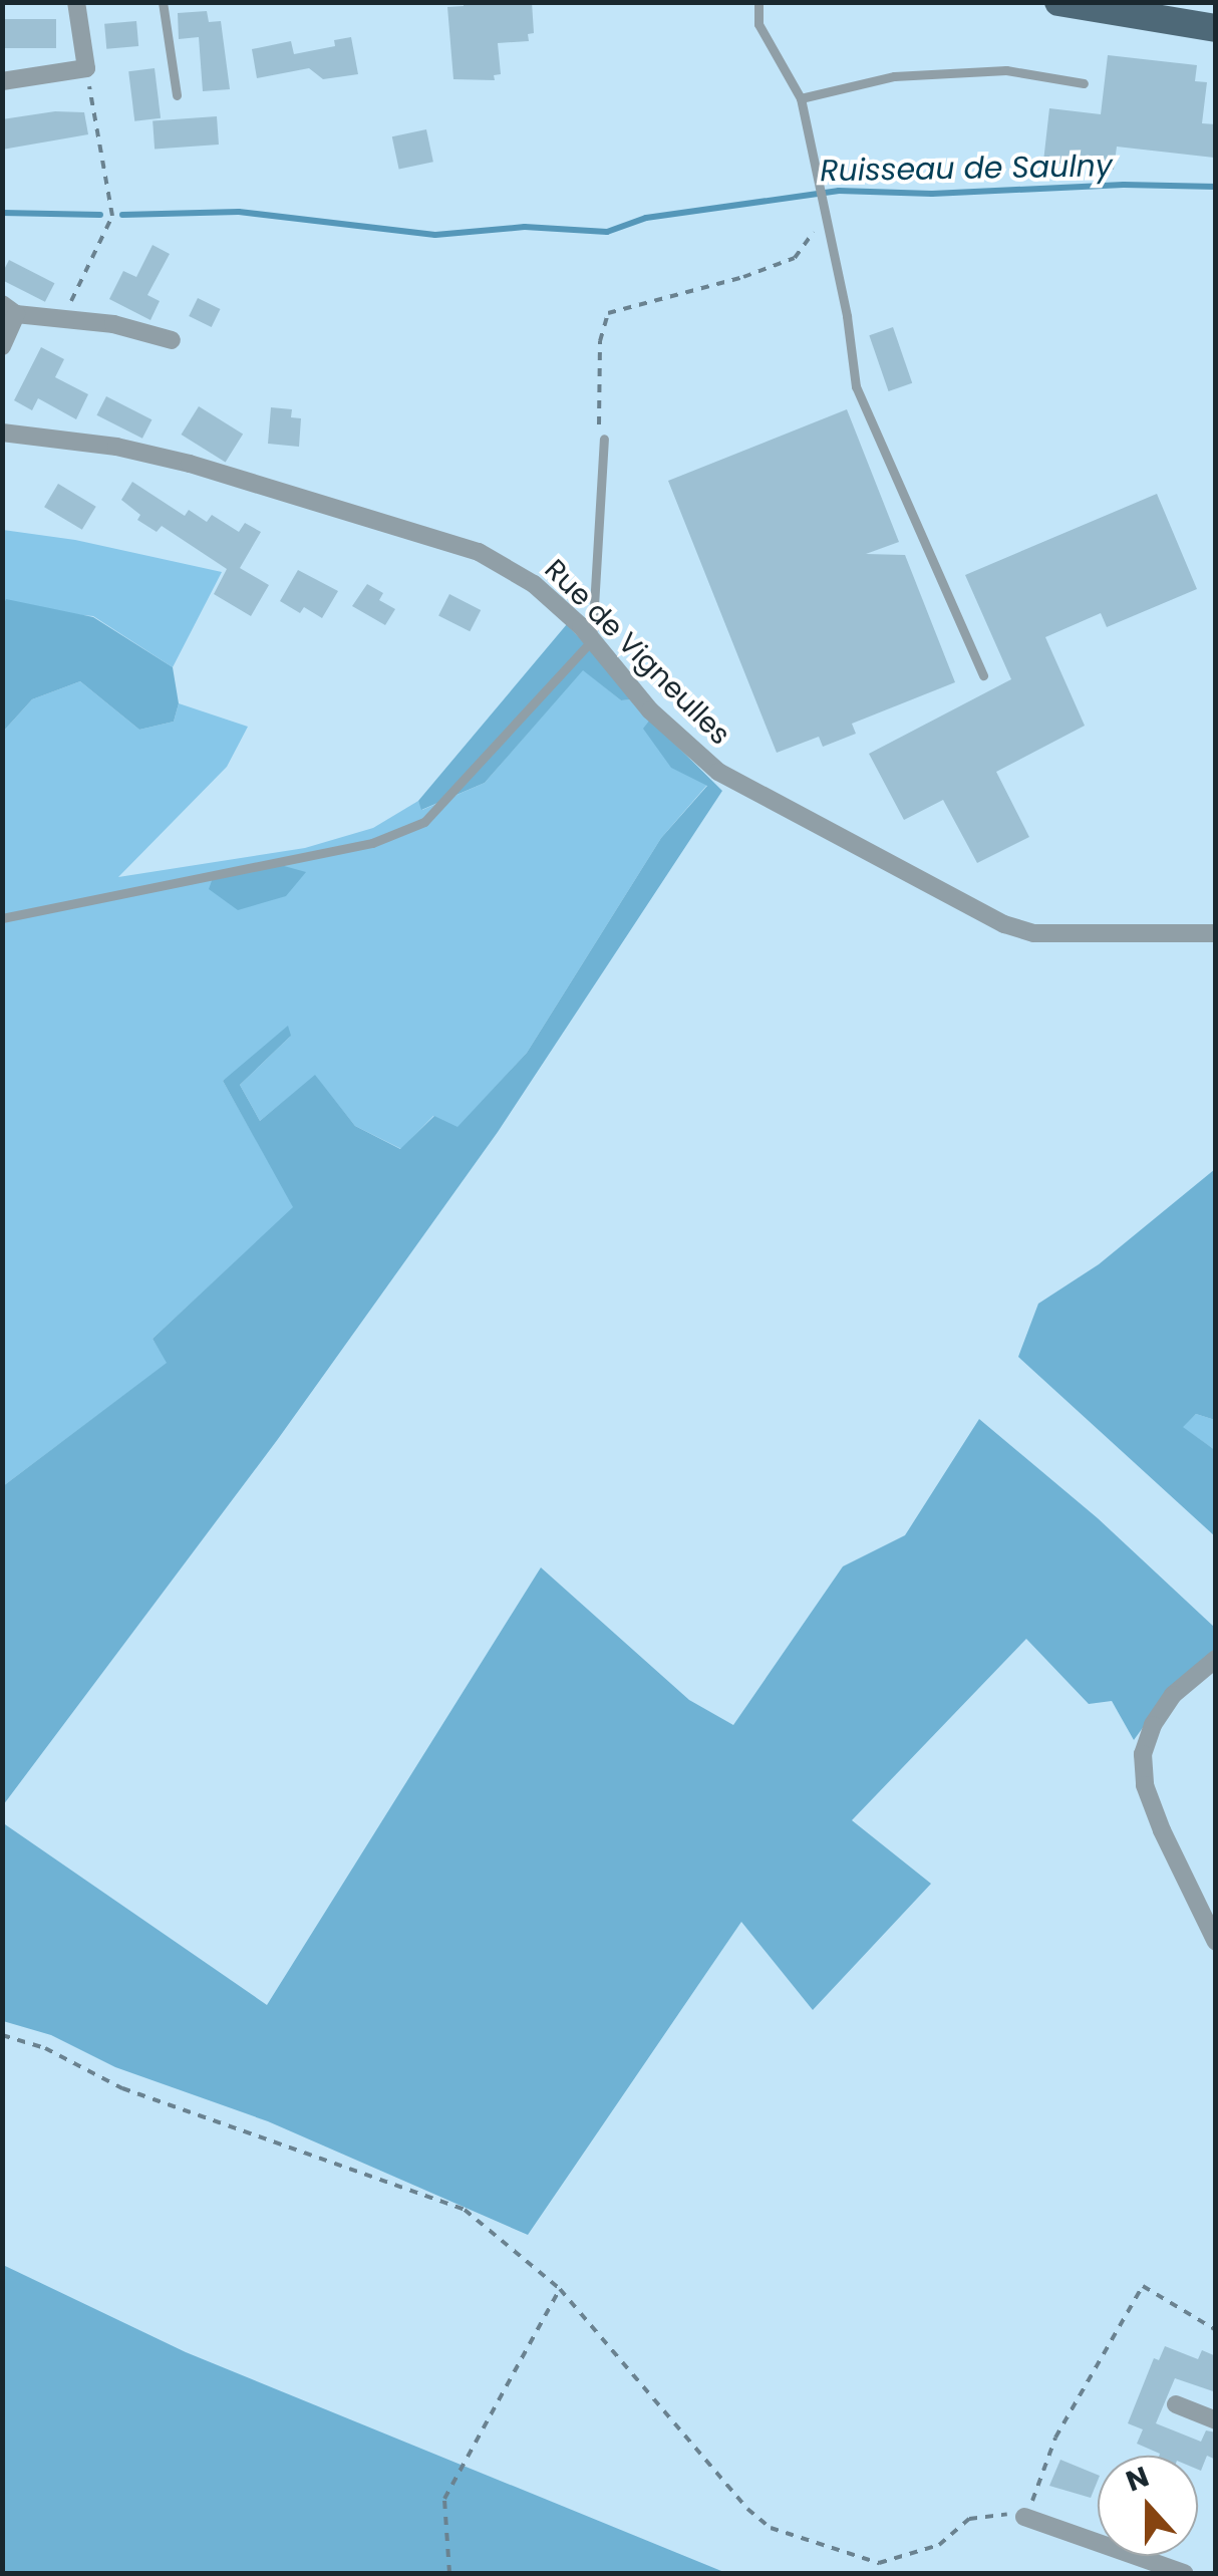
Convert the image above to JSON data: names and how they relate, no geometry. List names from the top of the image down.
{
  "streets": {
    "street": ["Rue de Vigneulles"]
  },
  "water": ["Ruisseau de Saulny"],
  "north": "top"
}
